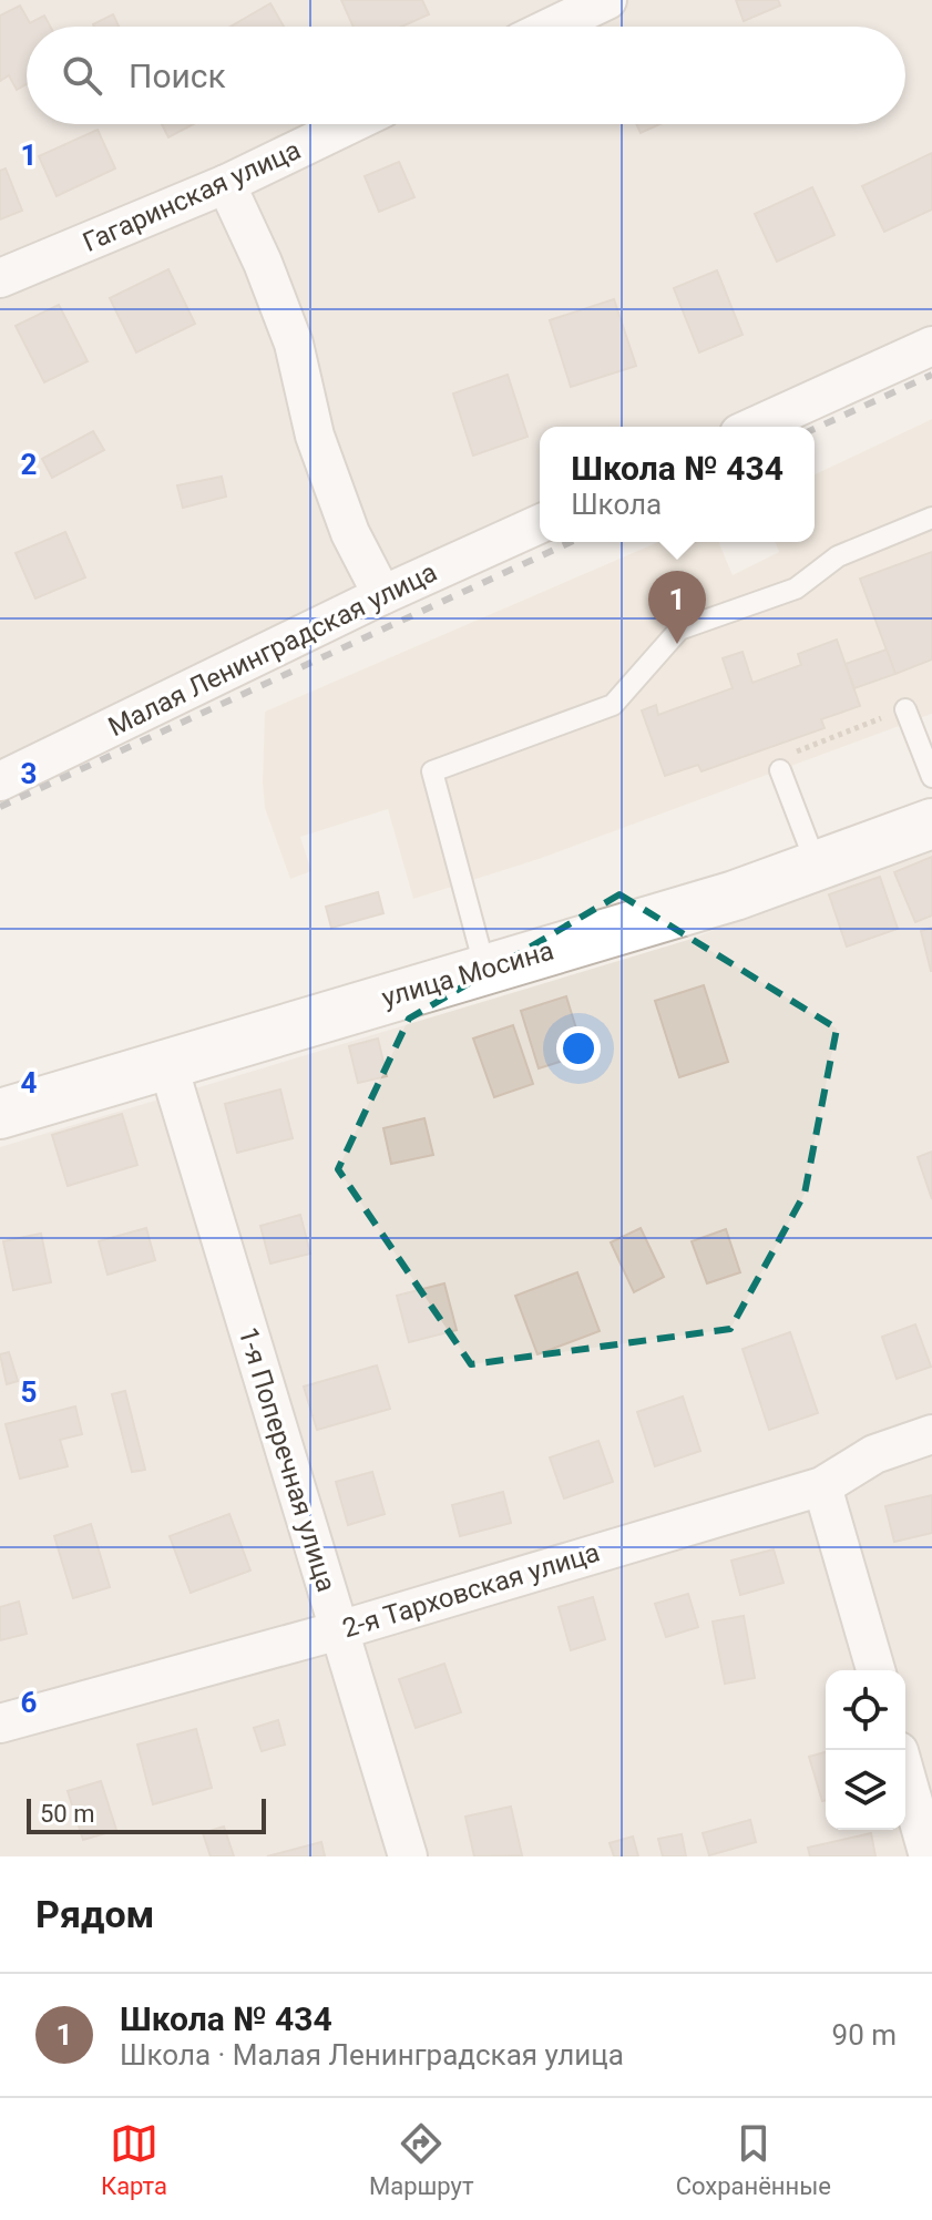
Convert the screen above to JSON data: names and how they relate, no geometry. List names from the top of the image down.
{
  "streets": {
    "street": [
      "Гагаринская улица",
      "Малая Ленинградская улица",
      "улица Мосина",
      "1-я Поперечная улица",
      "2-я Тарховская улица"
    ]
  },
  "crossings": [
    ["улица Мосина", "1-я Поперечная улица"],
    ["1-я Поперечная улица", "2-я Тарховская улица"]
  ],
  "scale_bar": "50 m",
  "page": {
    "search": "Поиск",
    "popup": ["Школа № 434", "Школа"],
    "pins": "1",
    "scale": "50 m",
    "heading": "Рядом",
    "list": [
      {
        "mark": "1",
        "name": "Школа № 434",
        "note": "Школа · Малая Ленинградская улица",
        "value": "90 m"
      }
    ],
    "nav": ["Карта", "Маршрут", "Сохранённые"]
  },
  "grid": {
    "rows": [
      "1",
      "2",
      "3",
      "4",
      "5",
      "6"
    ]
  }
}
